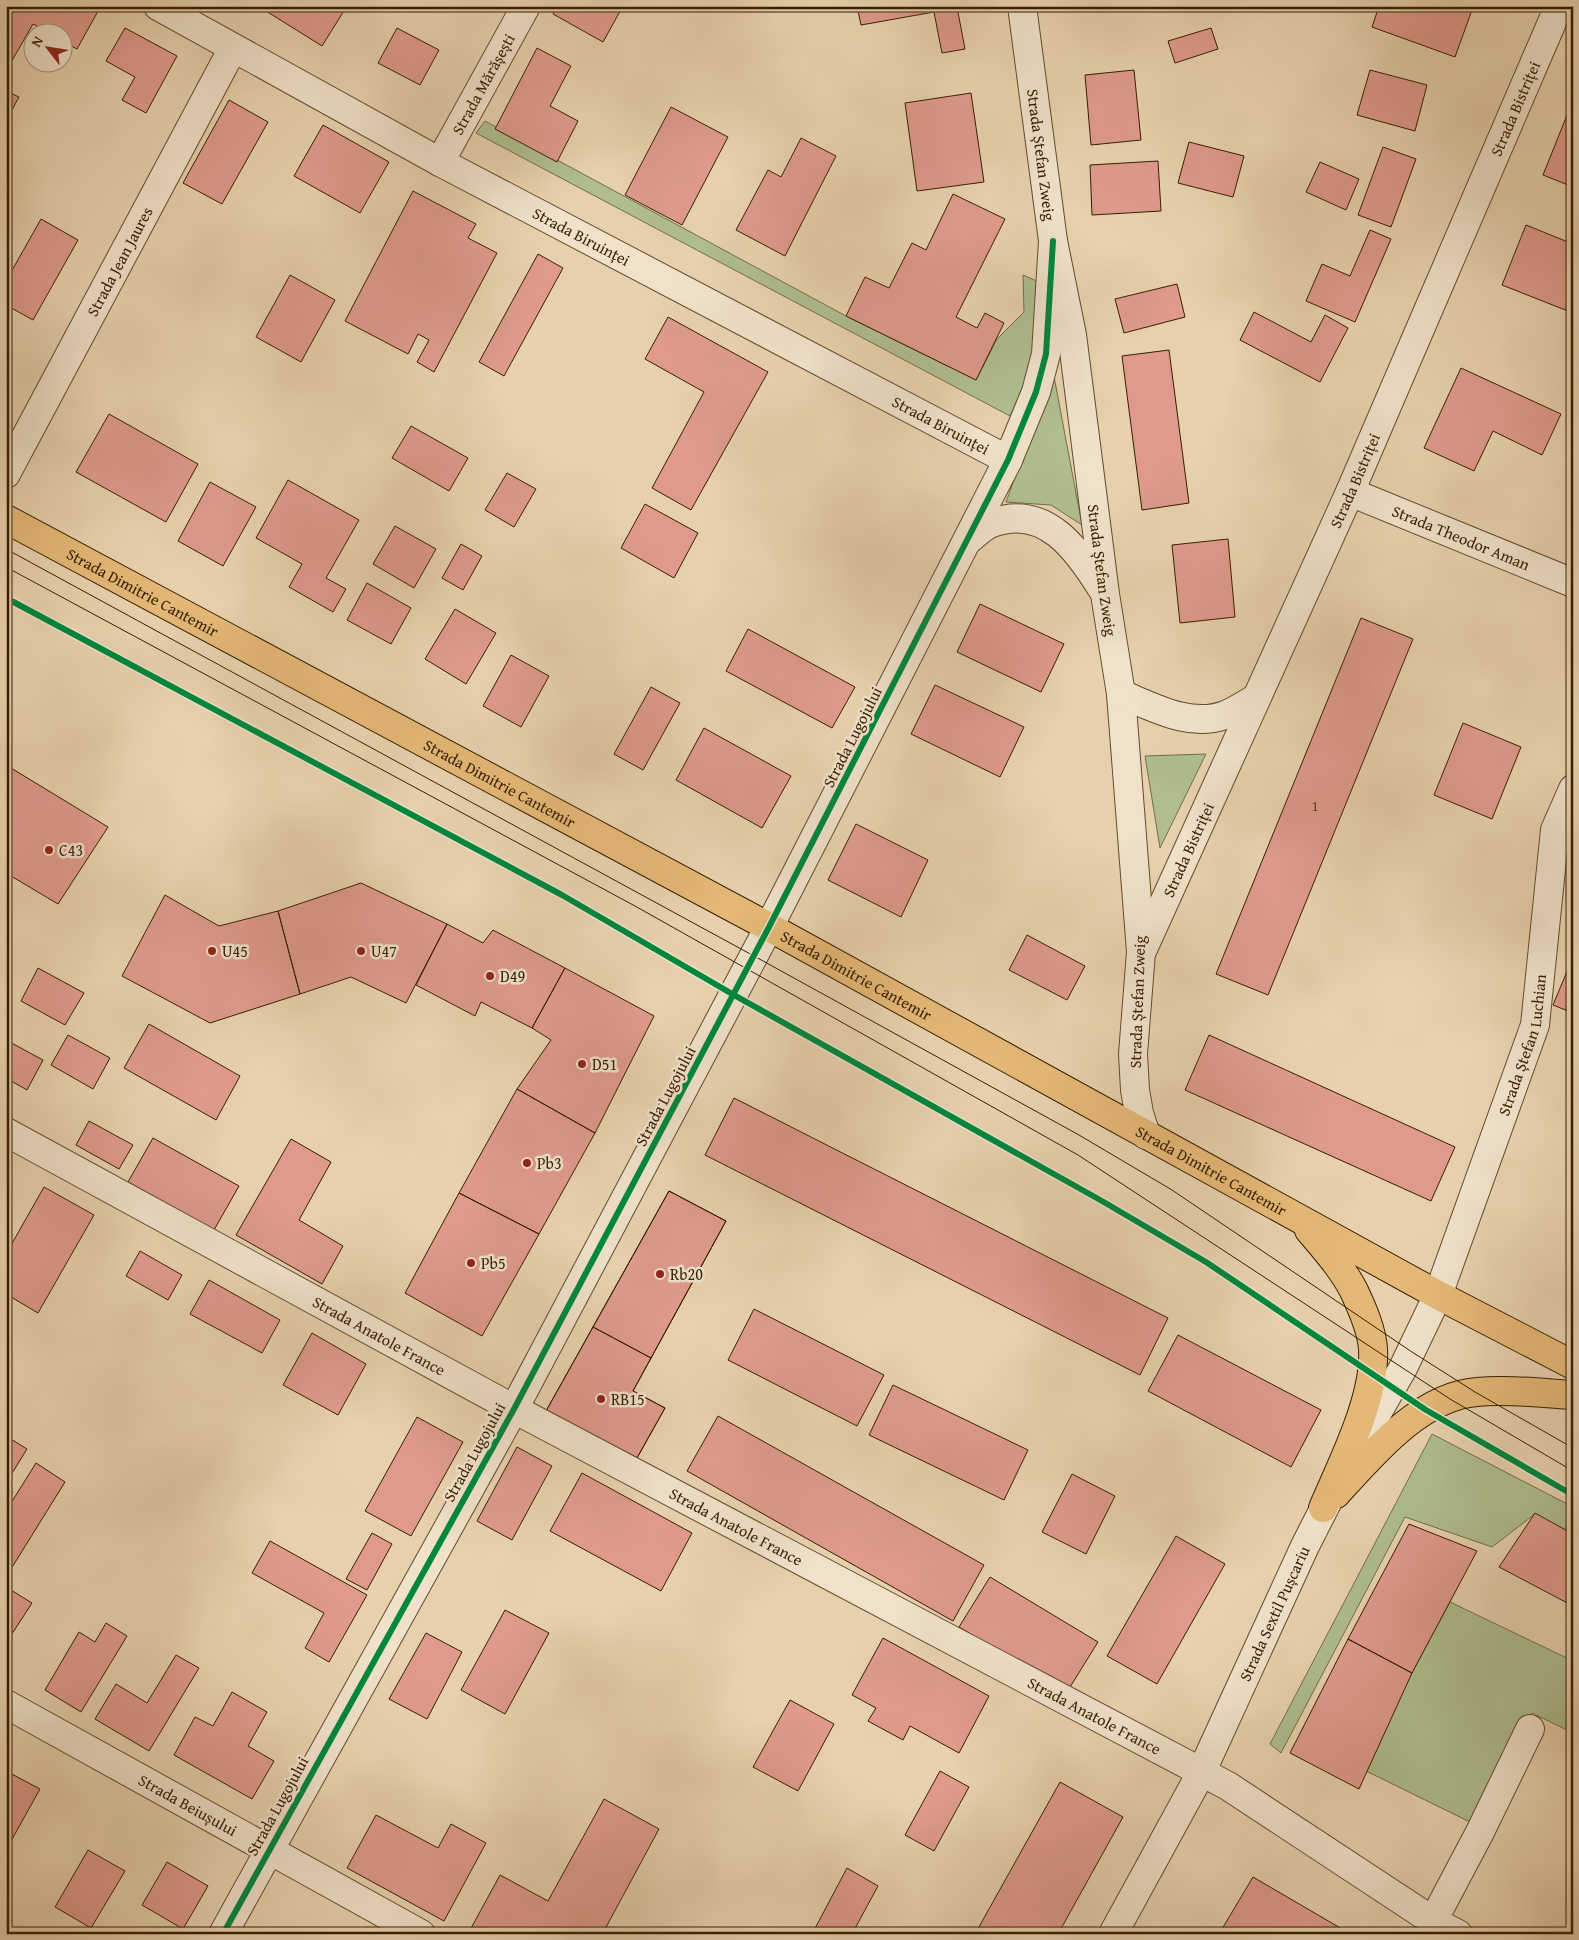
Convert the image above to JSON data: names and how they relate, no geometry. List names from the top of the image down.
{
  "streets": {
    "main road": ["Strada Dimitrie Cantemir"],
    "street": [
      "Strada Mărășești",
      "Strada Bistriței",
      "Strada Ștefan Zweig",
      "Strada Biruinței",
      "Strada Jean Jaures",
      "Strada Theodor Aman",
      "Strada Lugojului",
      "Strada Ștefan Luchian",
      "Strada Anatole France",
      "Strada Sextil Pușcariu",
      "Strada Beiușului"
    ]
  },
  "crossings": [
    ["Strada Mărășești", "Strada Biruinței"],
    ["Strada Bistriței", "Strada Ștefan Zweig"],
    ["Strada Bistriței", "Strada Theodor Aman"],
    ["Strada Ștefan Zweig", "Strada Dimitrie Cantemir"],
    ["Strada Ștefan Zweig", "Strada Lugojului"],
    ["Strada Biruinței", "Strada Jean Jaures"],
    ["Strada Biruinței", "Strada Lugojului"],
    ["Strada Dimitrie Cantemir", "Strada Lugojului"],
    ["Strada Dimitrie Cantemir", "Strada Ștefan Luchian"],
    ["Strada Dimitrie Cantemir", "Strada Sextil Pușcariu"],
    ["Strada Lugojului", "Strada Anatole France"],
    ["Strada Lugojului", "Strada Beiușului"],
    ["Strada Ștefan Luchian", "Strada Sextil Pușcariu"],
    ["Strada Anatole France", "Strada Sextil Pușcariu"]
  ],
  "places": [
    "C43",
    "U45",
    "U47",
    "D49",
    "D51",
    "Pb3",
    "Pb5",
    "Rb20",
    "RB15"
  ],
  "house_numbers": ["1"],
  "north": "top left"
}
